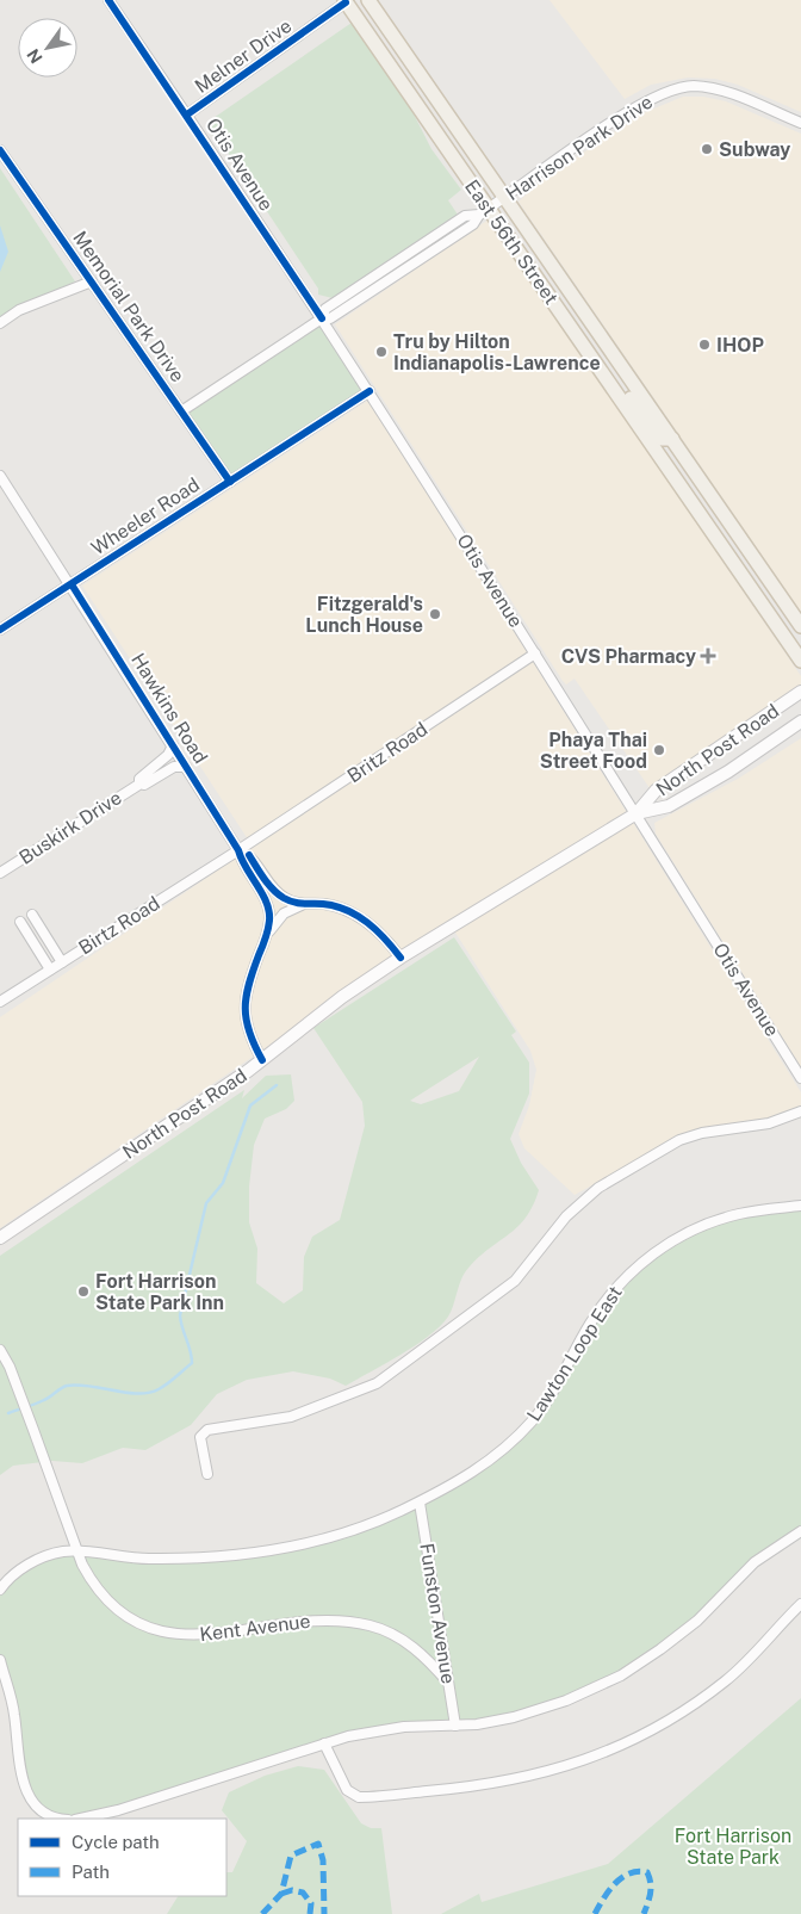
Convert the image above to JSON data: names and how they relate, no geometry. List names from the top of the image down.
{
  "streets": {
    "main road": ["East 56th Street"],
    "street": [
      "Melner Drive",
      "Harrison Park Drive",
      "Otis Avenue",
      "Memorial Park Drive",
      "Wheeler Road",
      "Hawkins Road",
      "North Post Road",
      "Britz Road",
      "Buskirk Drive",
      "Birtz Road",
      "Lawton Loop East",
      "Funston Avenue",
      "Kent Avenue"
    ]
  },
  "crossings": [
    ["Melner Drive", "Otis Avenue"],
    ["Melner Drive", "East 56th Street"],
    ["Harrison Park Drive", "Otis Avenue"],
    ["Harrison Park Drive", "East 56th Street"],
    ["Harrison Park Drive", "Memorial Park Drive"],
    ["Otis Avenue", "Wheeler Road"],
    ["Otis Avenue", "North Post Road"],
    ["Otis Avenue", "Britz Road"],
    ["Memorial Park Drive", "Wheeler Road"],
    ["Wheeler Road", "Hawkins Road"],
    ["Hawkins Road", "North Post Road"],
    ["Hawkins Road", "Britz Road"],
    ["Hawkins Road", "Buskirk Drive"],
    ["Hawkins Road", "Birtz Road"],
    ["Britz Road", "Birtz Road"],
    ["Lawton Loop East", "Funston Avenue"],
    ["Lawton Loop East", "Kent Avenue"],
    ["Funston Avenue", "Kent Avenue"]
  ],
  "parks": ["Fort Harrison State Park"],
  "places": {
    "other": [
      "Subway",
      "IHOP",
      "Tru by Hilton Indianapolis-Lawrence",
      "Fitzgerald's Lunch House",
      "Phaya Thai Street Food",
      "Fort Harrison State Park Inn"
    ],
    "health": ["CVS Pharmacy"]
  },
  "legend": ["Cycle path", "Path"],
  "north": "bottom left"
}
